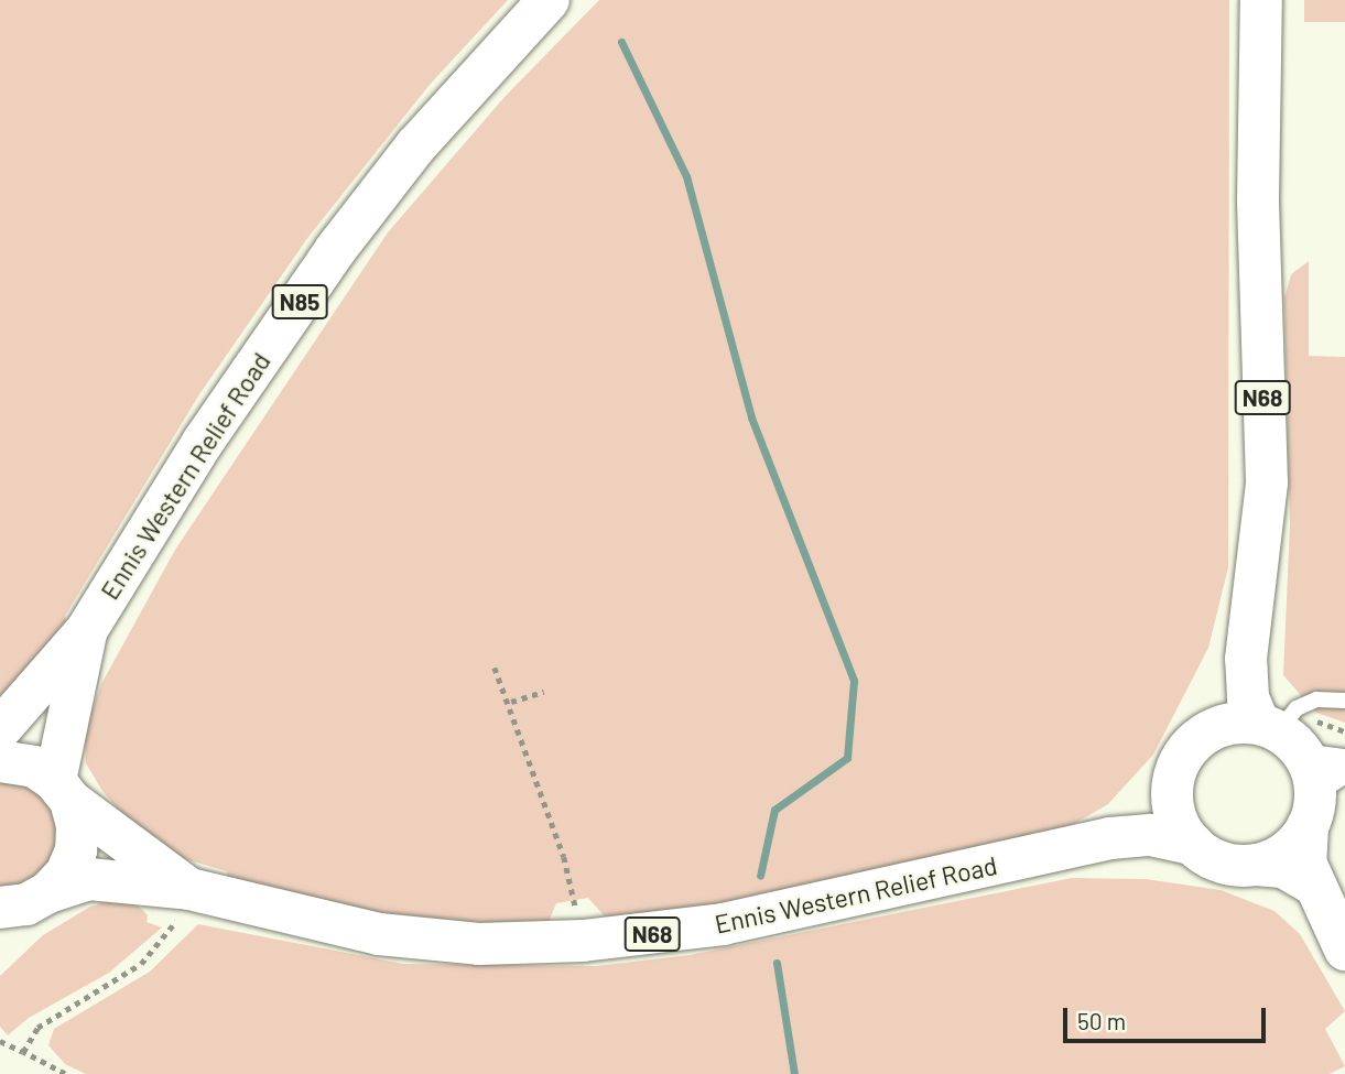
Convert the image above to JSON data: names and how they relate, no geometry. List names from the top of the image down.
{
  "streets": {
    "main road": ["N85", "N68", "Ennis Western Relief Road"]
  },
  "crossings": [
    ["N85", "Ennis Western Relief Road"],
    ["N68", "Ennis Western Relief Road"]
  ],
  "scale_bar": "50 m"
}
